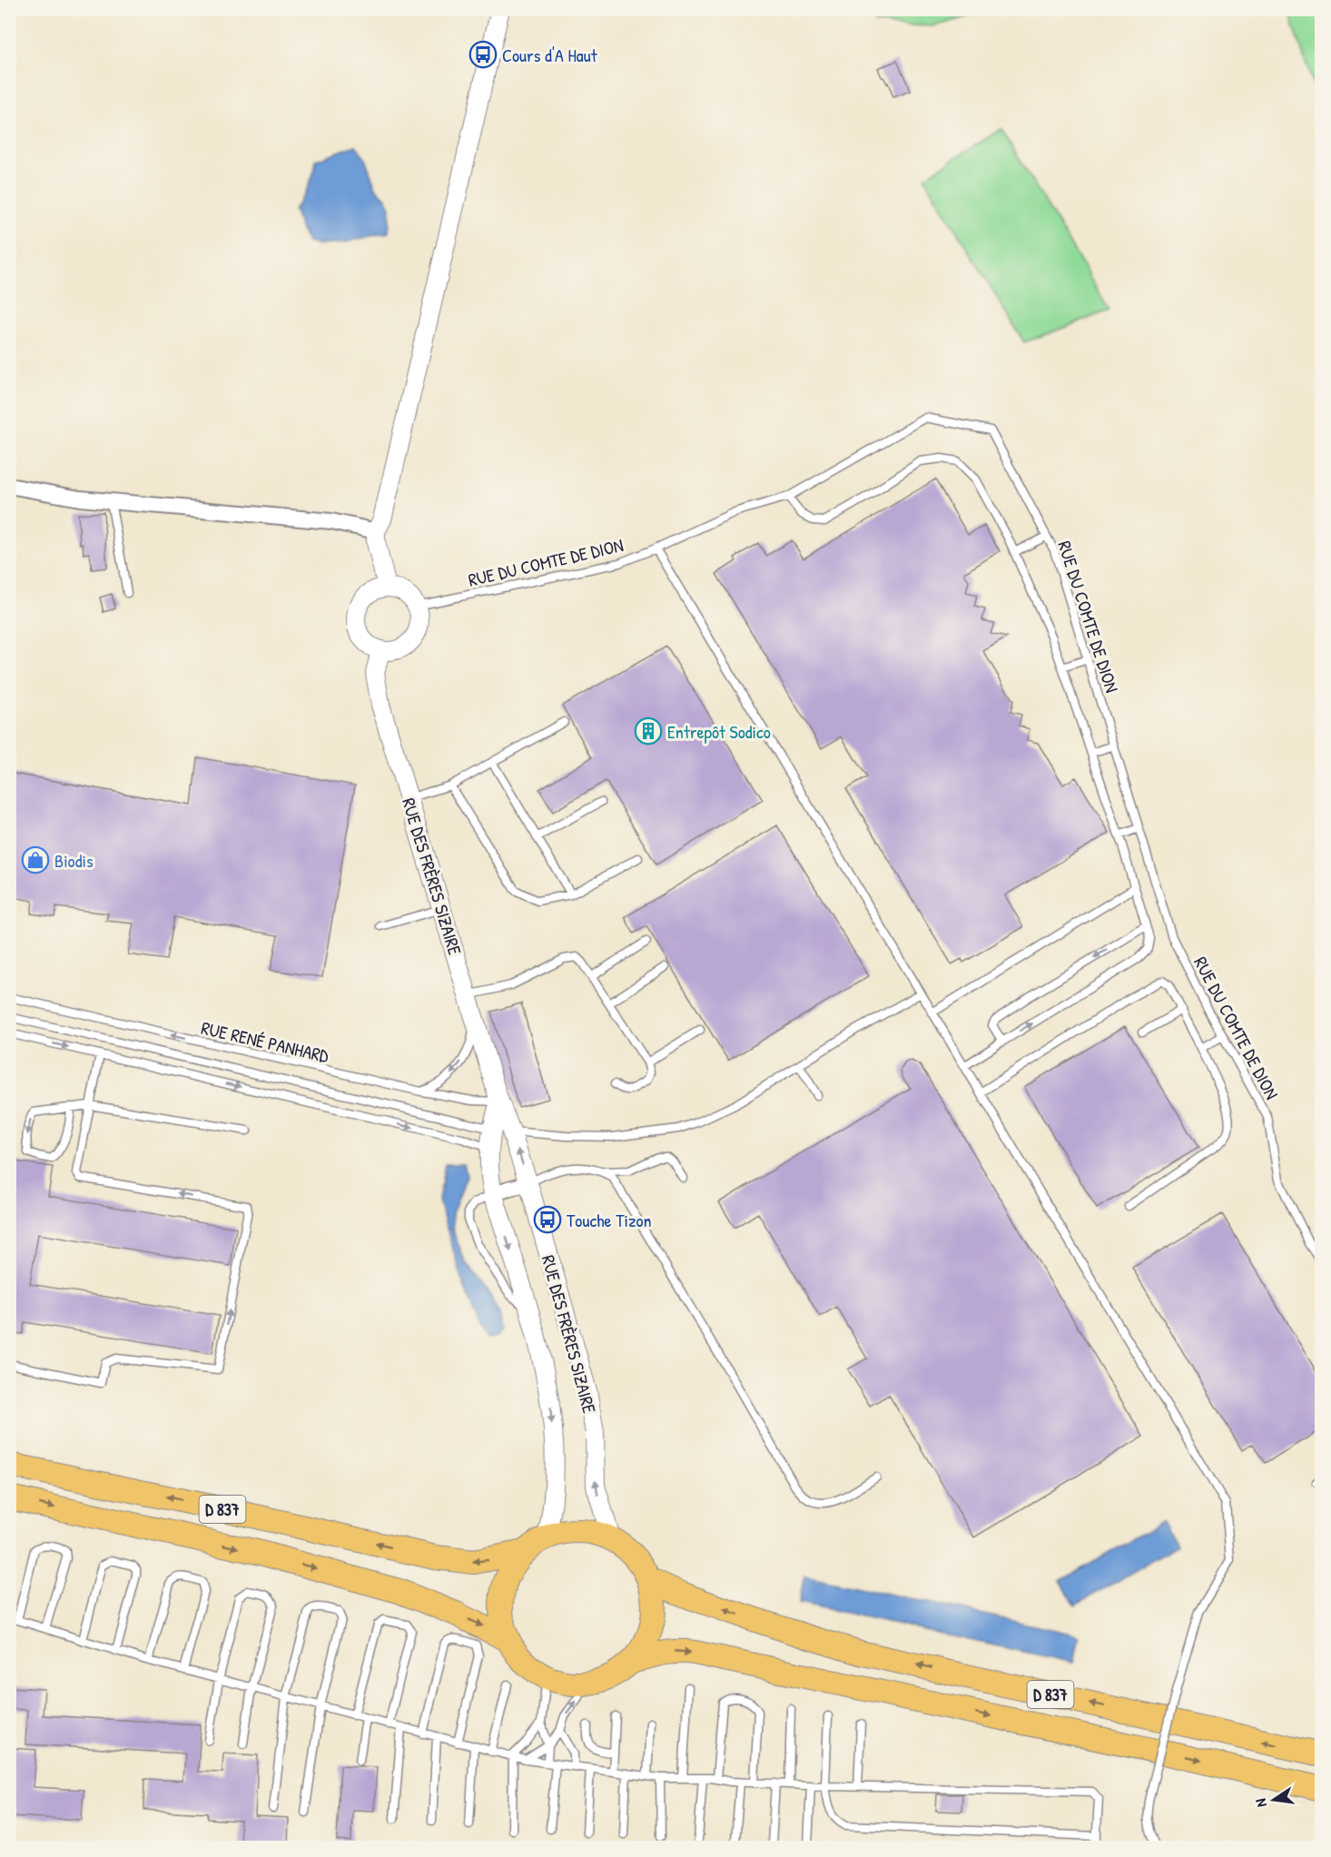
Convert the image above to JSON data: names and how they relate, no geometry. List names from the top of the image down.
{
  "streets": {
    "main road": ["D 837"],
    "street": ["RUE DES FRÈRES SIZAIRE"],
    "lane": ["RUE DU COMTE DE DION", "RUE RENÉ PANHARD"]
  },
  "crossings": [
    ["RUE DU COMTE DE DION", "RUE DES FRÈRES SIZAIRE"],
    ["RUE DES FRÈRES SIZAIRE", "RUE RENÉ PANHARD"],
    ["RUE DES FRÈRES SIZAIRE", "D 837"]
  ],
  "places": {
    "bus stop": ["Cours d'A Haut", "Touche Tizon"],
    "building": ["Entrepôt Sodico"],
    "shop": ["Biodis"]
  },
  "north": "left"
}
